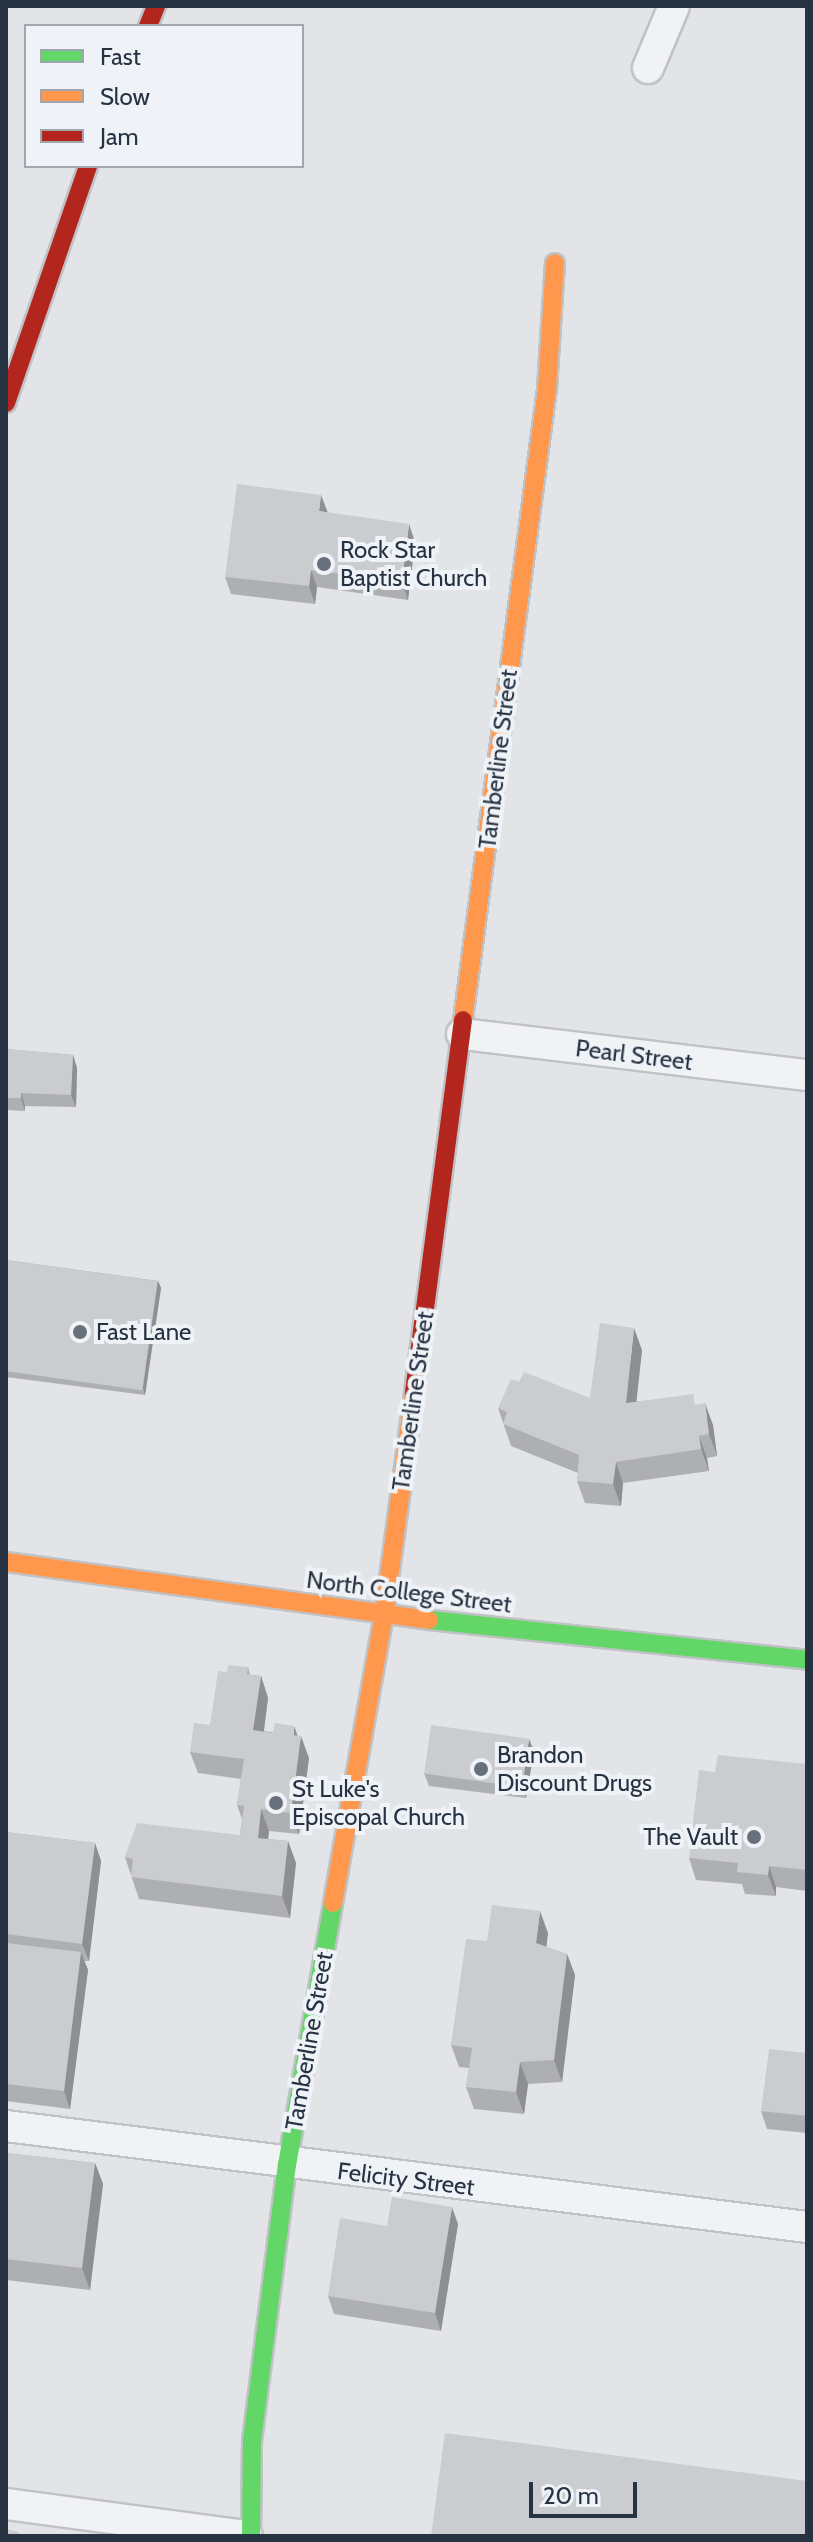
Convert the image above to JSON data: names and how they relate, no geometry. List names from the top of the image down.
{
  "streets": {
    "street": [
      "Tamberline Street",
      "Pearl Street",
      "North College Street",
      "Felicity Street"
    ]
  },
  "crossings": [
    ["Tamberline Street", "Pearl Street"],
    ["Tamberline Street", "North College Street"],
    ["Tamberline Street", "Felicity Street"]
  ],
  "places": [
    "Rock Star Baptist Church",
    "Fast Lane",
    "Brandon Discount Drugs",
    "St Luke's Episcopal Church",
    "The Vault"
  ],
  "legend": ["Fast", "Slow", "Jam"],
  "scale_bar": "20 m"
}
